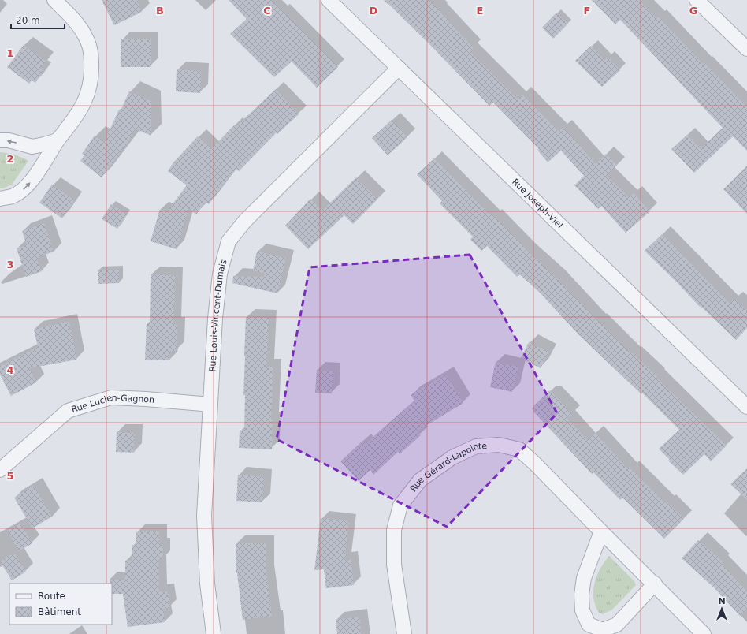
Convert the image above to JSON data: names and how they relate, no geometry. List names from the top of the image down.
{
  "streets": {
    "street": [
      "Rue Joseph-Viel",
      "Rue Louis-Vincent-Dumais",
      "Rue Lucien-Gagnon",
      "Rue Gérard-Lapointe"
    ]
  },
  "crossings": [
    ["Rue Joseph-Viel", "Rue Louis-Vincent-Dumais"],
    ["Rue Louis-Vincent-Dumais", "Rue Lucien-Gagnon"]
  ],
  "legend": ["Route", "Bâtiment"],
  "scale_bar": "20 m",
  "north": "top",
  "grid": {
    "columns": [
      "B",
      "C",
      "D",
      "E",
      "F",
      "G"
    ],
    "rows": [
      "1",
      "2",
      "3",
      "4",
      "5"
    ]
  }
}
